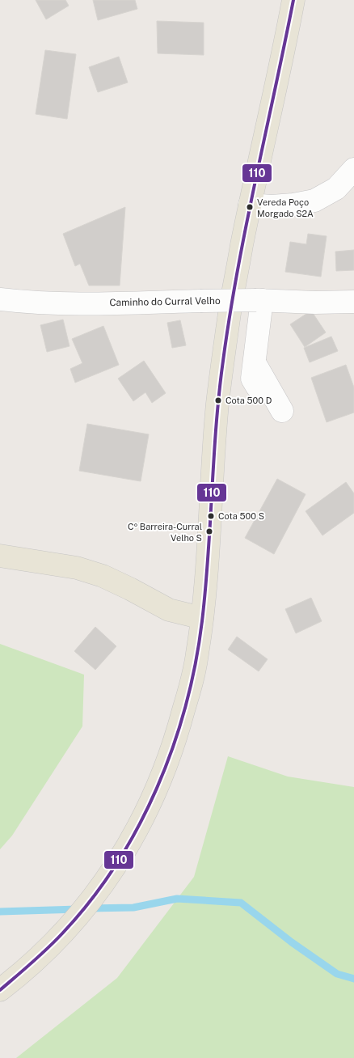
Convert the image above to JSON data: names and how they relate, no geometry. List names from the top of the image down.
{
  "streets": {
    "street": ["Caminho do Curral Velho"]
  },
  "places": [
    "Vereda Poço Morgado S2A",
    "Cota 500 D",
    "Cota 500 S",
    "Cº Barreira-Curral Velho S"
  ],
  "lines": ["transit line 110"]
}
